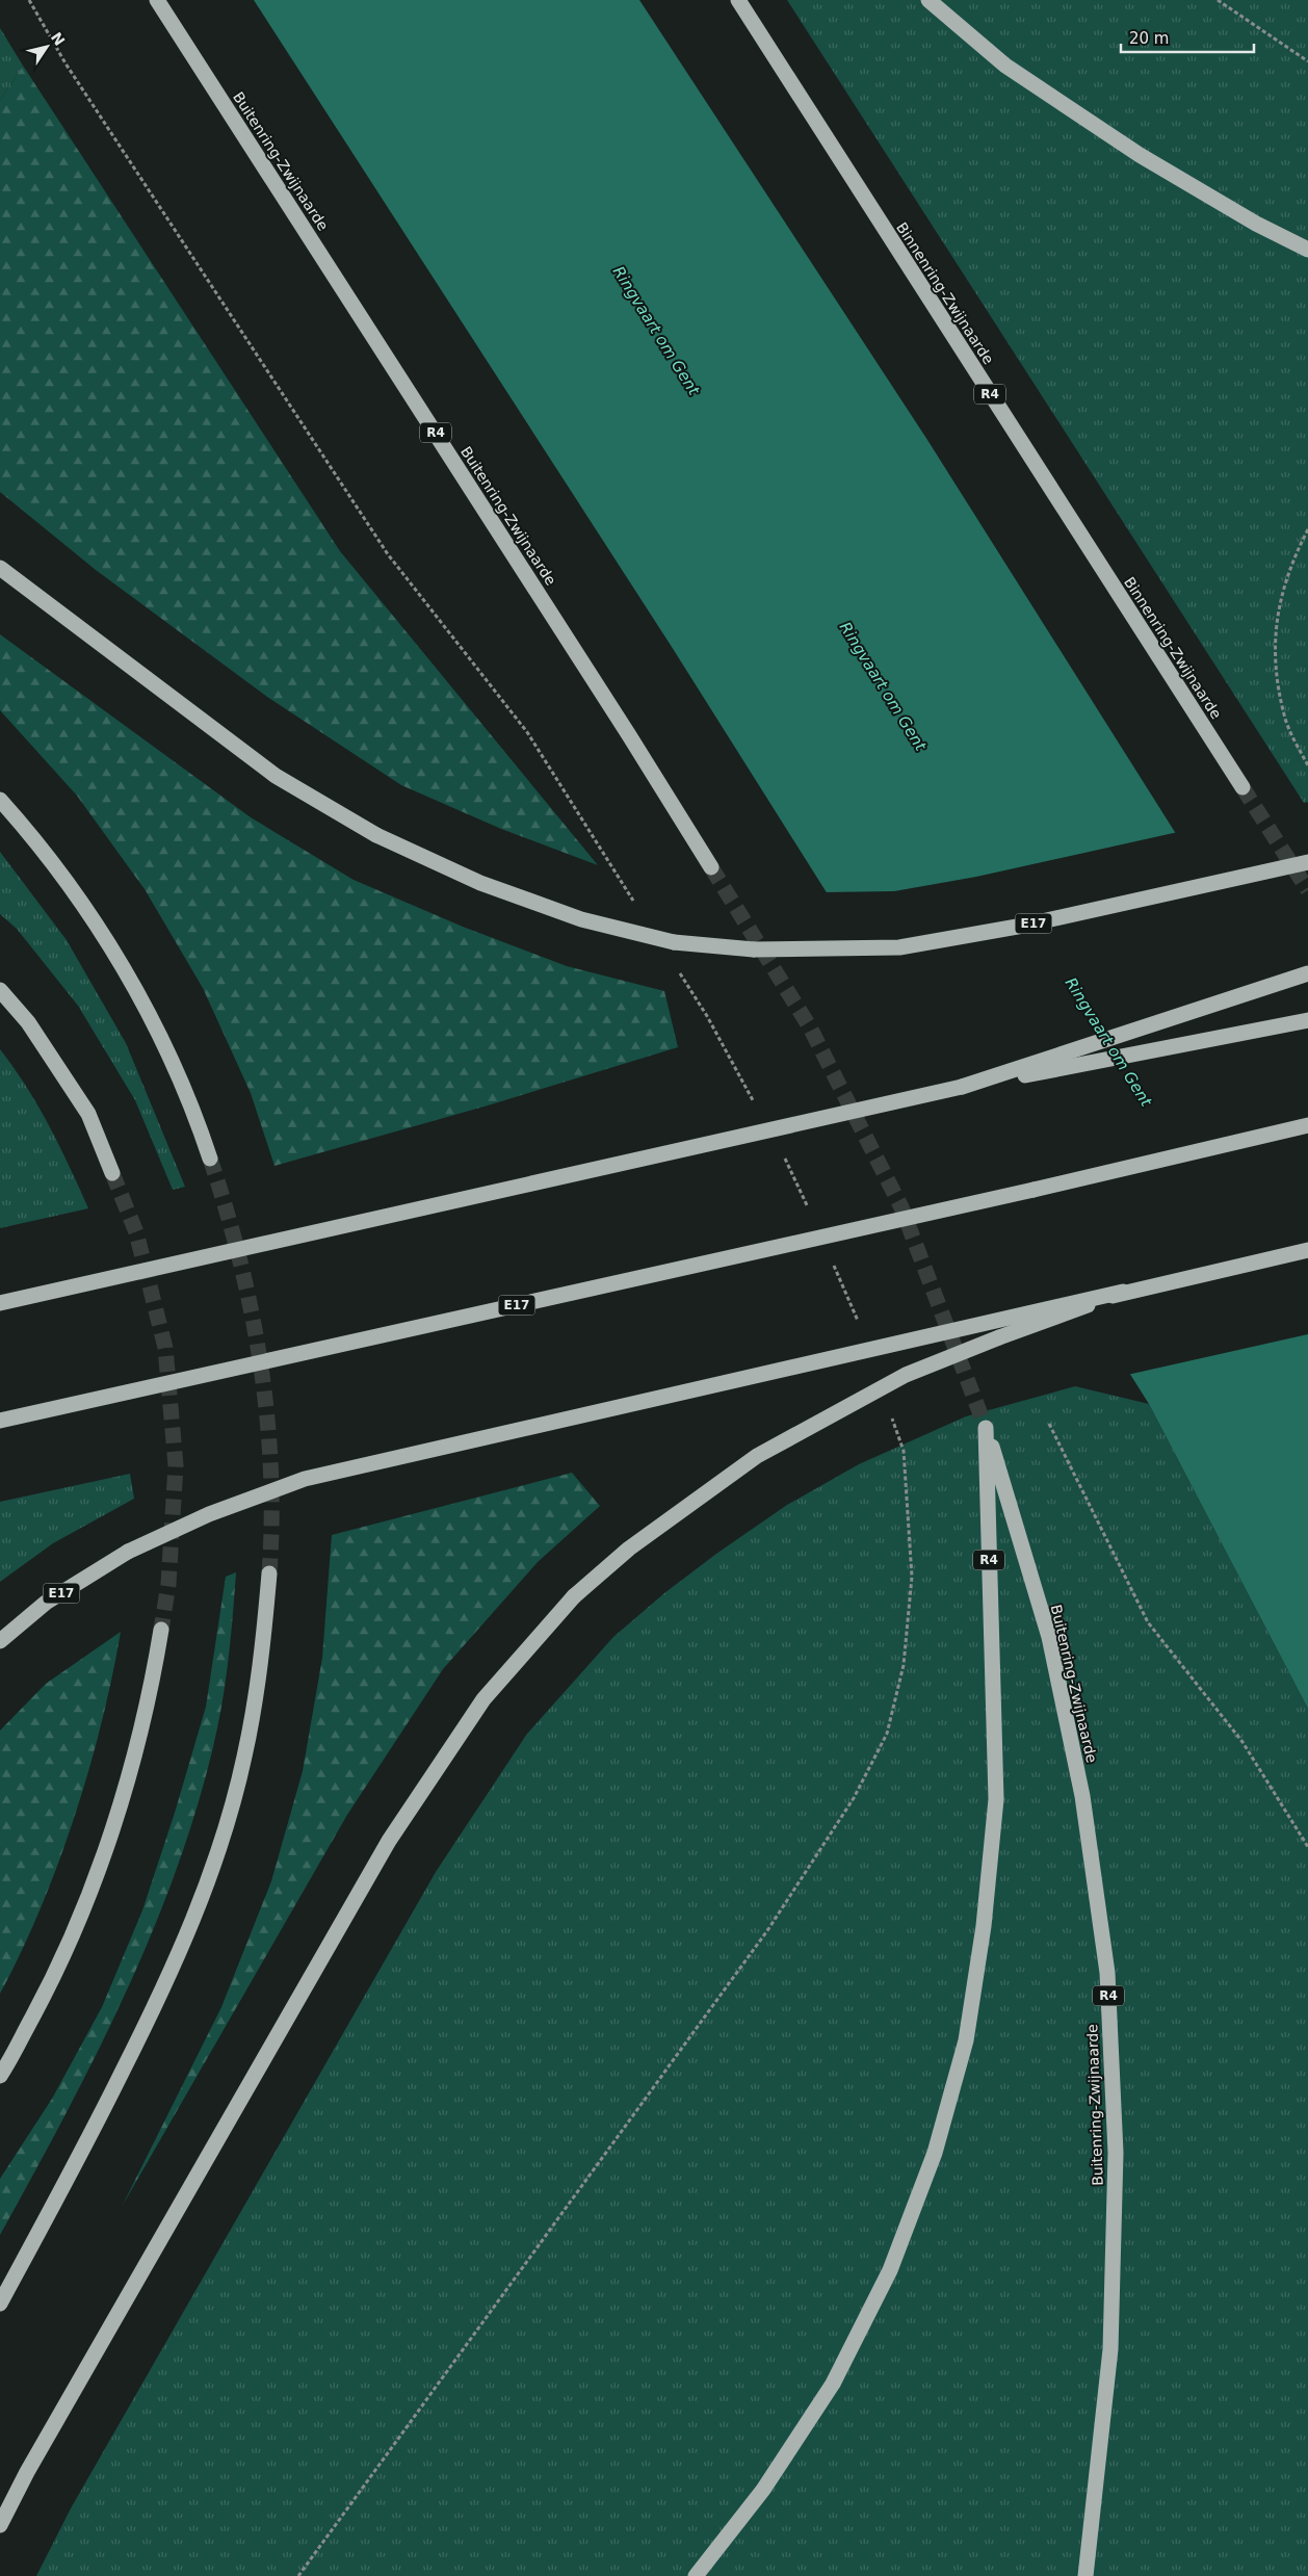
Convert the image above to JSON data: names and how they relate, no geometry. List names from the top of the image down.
{
  "streets": {
    "highway": [
      "Buitenring-Zwijnaarde",
      "Binnenring-Zwijnaarde",
      "R4",
      "E17"
    ]
  },
  "water": ["Ringvaart om Gent"],
  "scale_bar": "20 m",
  "north": "top right"
}
